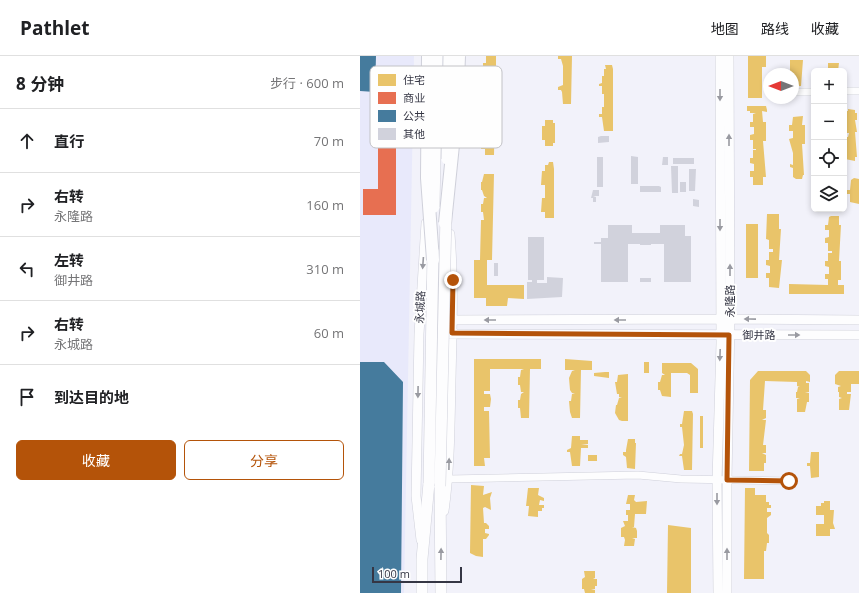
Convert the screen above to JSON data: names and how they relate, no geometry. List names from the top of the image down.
{
  "streets": {
    "main road": ["永城路"],
    "street": ["永隆路", "御井路"]
  },
  "crossings": [
    ["永隆路", "御井路"],
    ["永城路", "御井路"]
  ],
  "legend": [
    "住宅",
    "商业",
    "公共",
    "其他"
  ],
  "scale_bar": "100 m",
  "north": "left",
  "page": {
    "header": "Pathlet",
    "nav": ["地图", "路线", "收藏"],
    "heading": ["8 分钟", "步行 · 600 m"],
    "map_buttons": ["+", "−"],
    "list": [
      ["直行", "70 m"],
      ["右转", "永隆路", "160 m"],
      ["左转", "御井路", "310 m"],
      ["右转", "永城路", "60 m"],
      "到达目的地"
    ],
    "buttons": ["收藏", "分享"],
    "scale": "100 m"
  }
}
